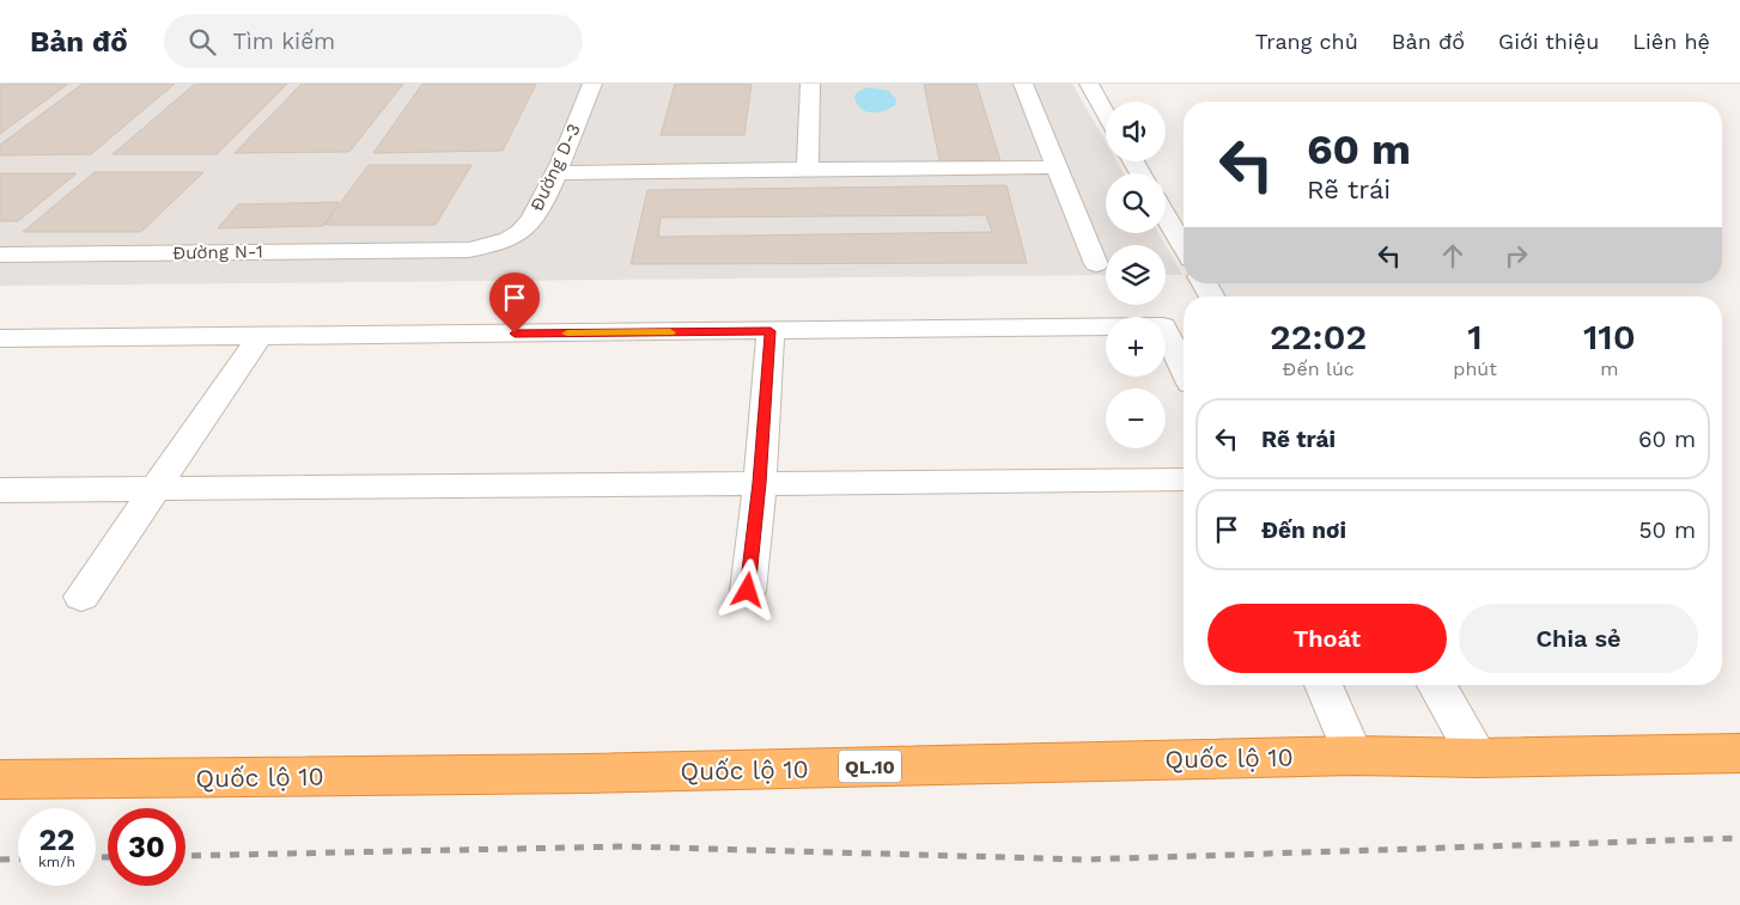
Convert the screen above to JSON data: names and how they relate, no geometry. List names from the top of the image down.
{
  "streets": {
    "highway": ["Quốc lộ 10", "QL.10"],
    "street": ["Đường D-3", "Đường N-1"]
  },
  "crossings": [
    ["Đường D-3", "Đường N-1"]
  ],
  "page": {
    "header": "Bản đồ",
    "search": "Tìm kiếm",
    "nav": [
      "Trang chủ",
      "Bản đồ",
      "Giới thiệu",
      "Liên hệ"
    ],
    "map_buttons": ["+", "−"],
    "turn": ["60 m", "Rẽ trái"],
    "eta": [
      "22:02",
      "Đến lúc",
      "1",
      "phút",
      "110",
      "m"
    ],
    "list": [
      {
        "name": "Rẽ trái",
        "value": "60 m"
      },
      {
        "name": "Đến nơi",
        "value": "50 m"
      }
    ],
    "buttons": ["Thoát", "Chia sẻ"],
    "speed": "22 km/h",
    "limit": "30"
  }
}
